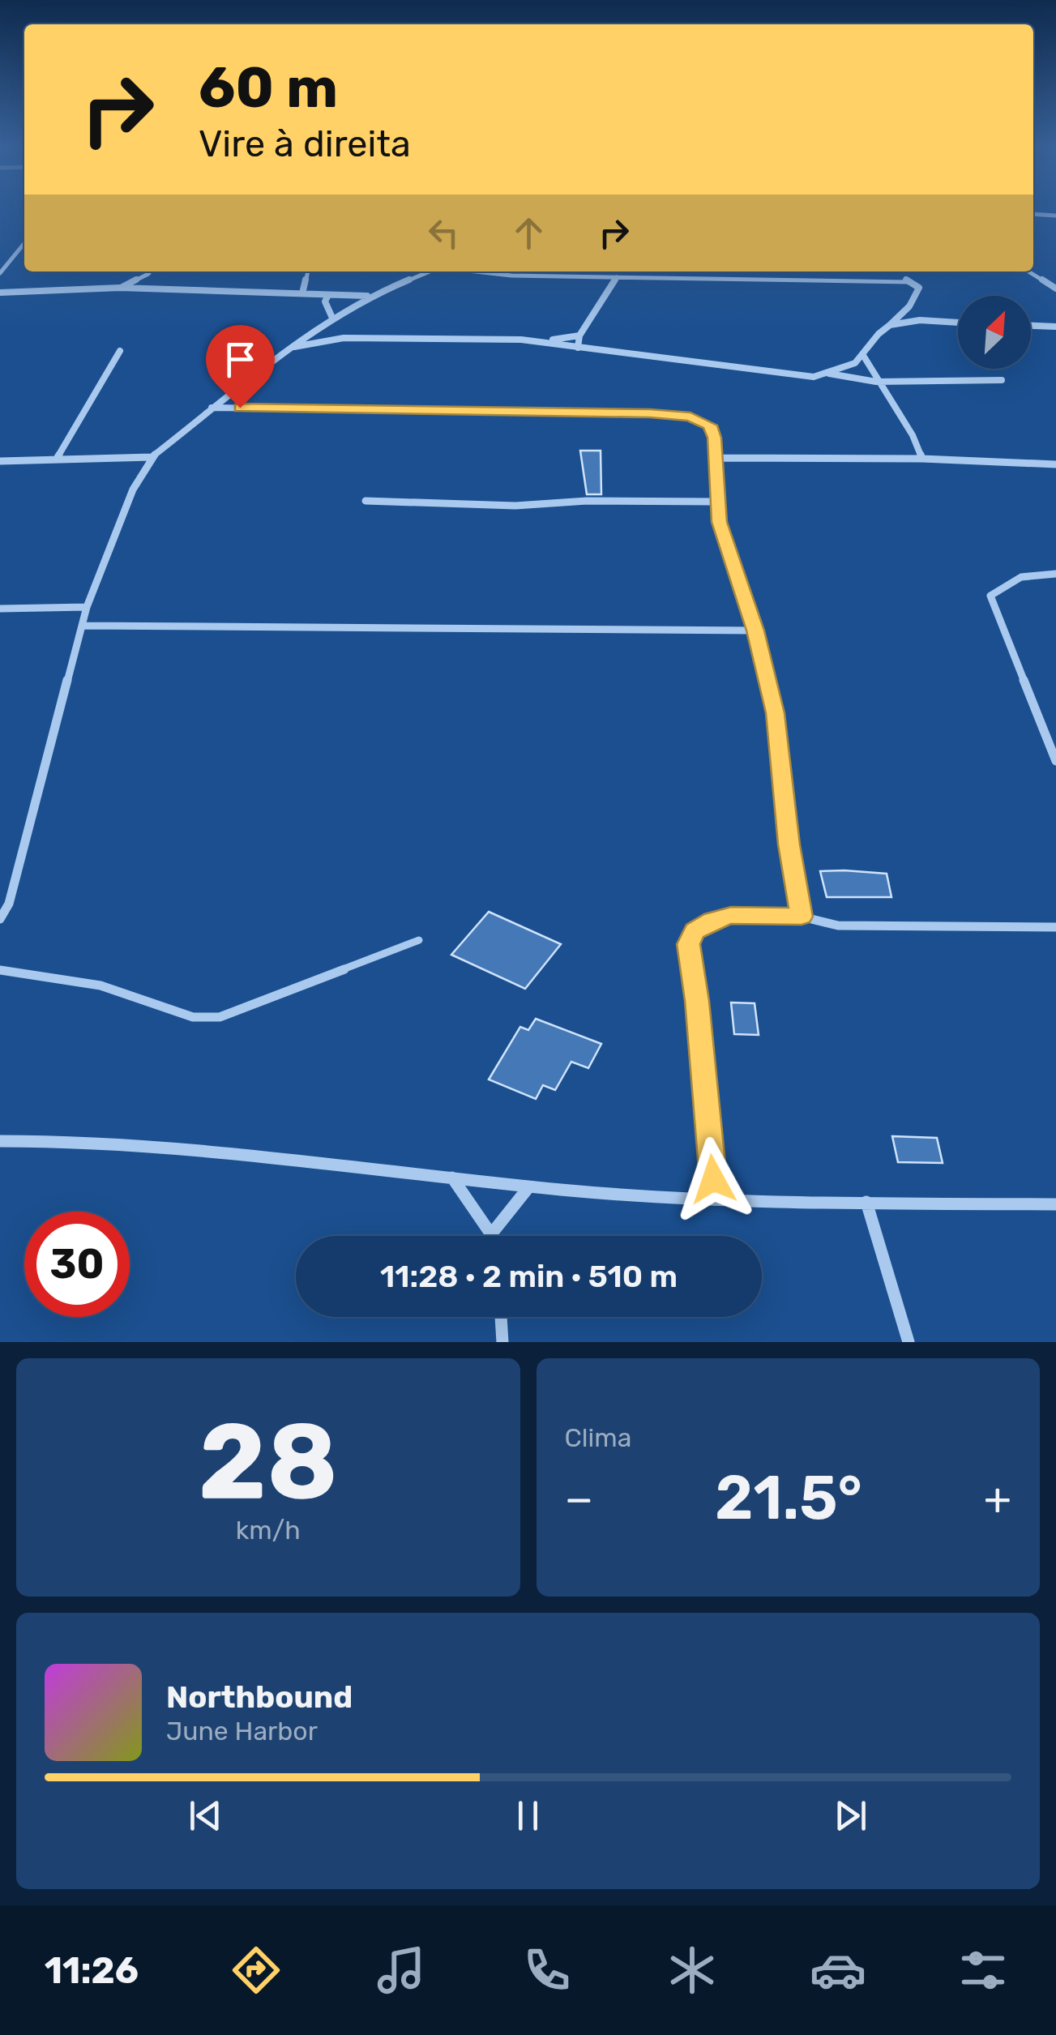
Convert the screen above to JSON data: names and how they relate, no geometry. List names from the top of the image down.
{
  "north": "top right",
  "page": {
    "turn": ["60 m", "Vire à direita"],
    "limit": "30",
    "trip": "11:28 · 2 min · 510 m",
    "tile": [
      ["28", "km/h"],
      "Clima"
    ],
    "heat": ["−", "21.5°", "+"],
    "song": ["Northbound", "June Harbor"],
    "tabs": "11:26"
  }
}
